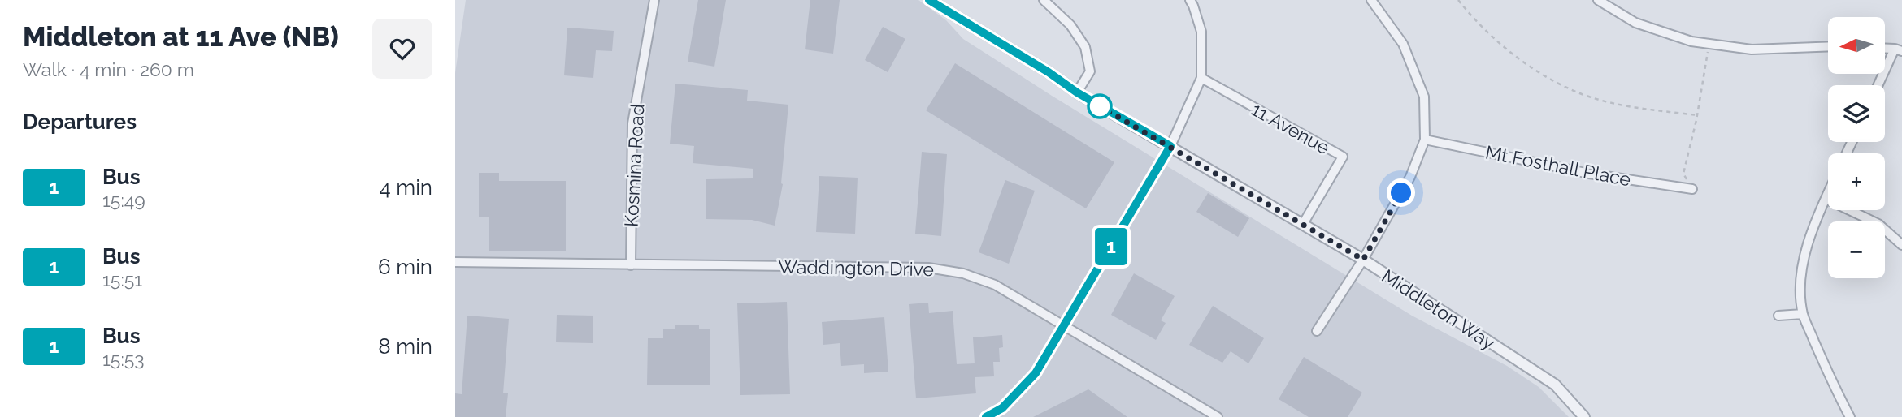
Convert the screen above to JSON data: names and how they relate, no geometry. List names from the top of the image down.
{
  "streets": {
    "street": [
      "11 Avenue",
      "Kosmina Road",
      "Mt Fosthall Place",
      "Waddington Drive",
      "Middleton Way"
    ]
  },
  "crossings": [
    ["11 Avenue", "Middleton Way"],
    ["Kosmina Road", "Waddington Drive"]
  ],
  "lines": ["bus line 1"],
  "north": "left",
  "page": {
    "heading": [
      ["Middleton at 11 Ave (NB)", "Walk · 4 min · 260 m"],
      "Departures"
    ],
    "on_map": "1",
    "map_buttons": ["+", "−"],
    "list": [
      {
        "mark": "1",
        "name": "Bus",
        "note": "15:49",
        "value": "4 min"
      },
      {
        "mark": "1",
        "name": "Bus",
        "note": "15:51",
        "value": "6 min"
      },
      {
        "mark": "1",
        "name": "Bus",
        "note": "15:53",
        "value": "8 min"
      }
    ]
  }
}
